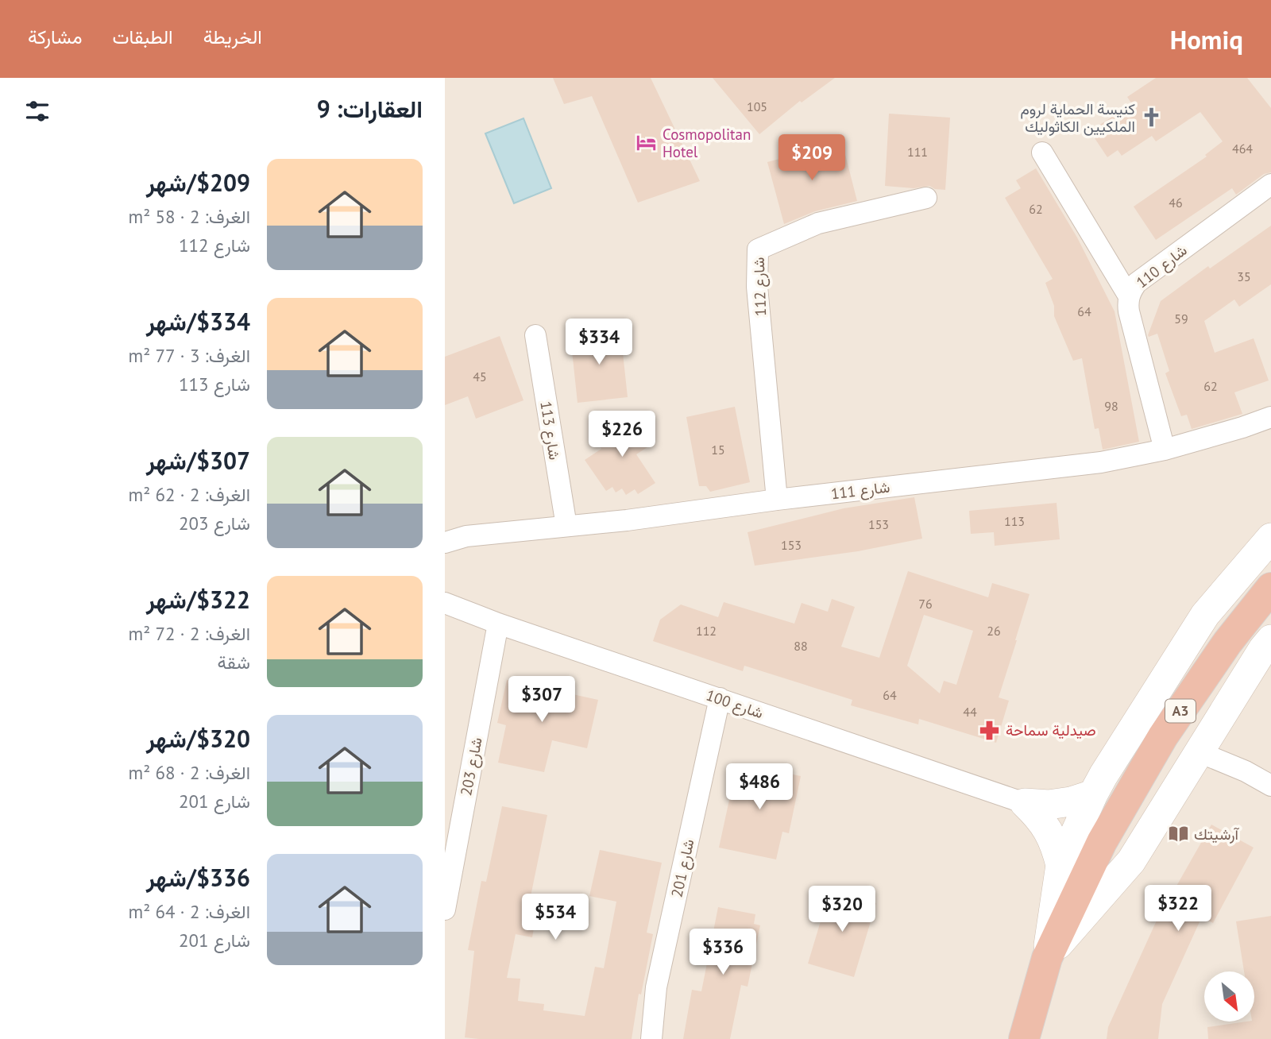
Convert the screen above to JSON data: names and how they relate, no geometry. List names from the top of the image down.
{
  "streets": {
    "highway": ["A3"],
    "street": [
      "شارع 110",
      "شارع 112",
      "شارع 113",
      "شارع 111",
      "شارع 100",
      "شارع 203",
      "شارع 201"
    ]
  },
  "crossings": [
    ["شارع 110", "شارع 111"],
    ["شارع 112", "شارع 111"],
    ["شارع 113", "شارع 111"],
    ["شارع 100", "شارع 203"],
    ["شارع 100", "شارع 201"]
  ],
  "places": {
    "church": ["كنيسة الحماية لروم الملكيين الكاثوليك"],
    "hotel": ["Cosmopolitan Hotel"],
    "pharmacy": ["صيدلية سماحة"],
    "library": ["آرشيتك"]
  },
  "house_numbers": [
    "105",
    "464",
    "111",
    "46",
    "62",
    "35",
    "64",
    "59",
    "45",
    "62",
    "98",
    "15",
    "113",
    "153",
    "153",
    "76",
    "112",
    "26",
    "88",
    "64",
    "44"
  ],
  "north": "bottom right",
  "page": {
    "header": "Homiq",
    "nav": ["الخريطة", "الطبقات", "مشاركة"],
    "heading": "العقارات: 9",
    "price": [
      "$209",
      "$334",
      "$226",
      "$307",
      "$486",
      "$322",
      "$320",
      "$534",
      "$336"
    ],
    "list": [
      {
        "name": "$209/شهر",
        "note": "الغرف: 2 · 58 m² · شارع 112"
      },
      {
        "name": "$334/شهر",
        "note": "الغرف: 3 · 77 m² · شارع 113"
      },
      {
        "name": "$307/شهر",
        "note": "الغرف: 2 · 62 m² · شارع 203"
      },
      {
        "name": "$322/شهر",
        "note": "الغرف: 2 · 72 m² · شقة"
      },
      {
        "name": "$320/شهر",
        "note": "الغرف: 2 · 68 m² · شارع 201"
      },
      {
        "name": "$336/شهر",
        "note": "الغرف: 2 · 64 m² · شارع 201"
      }
    ]
  }
}
